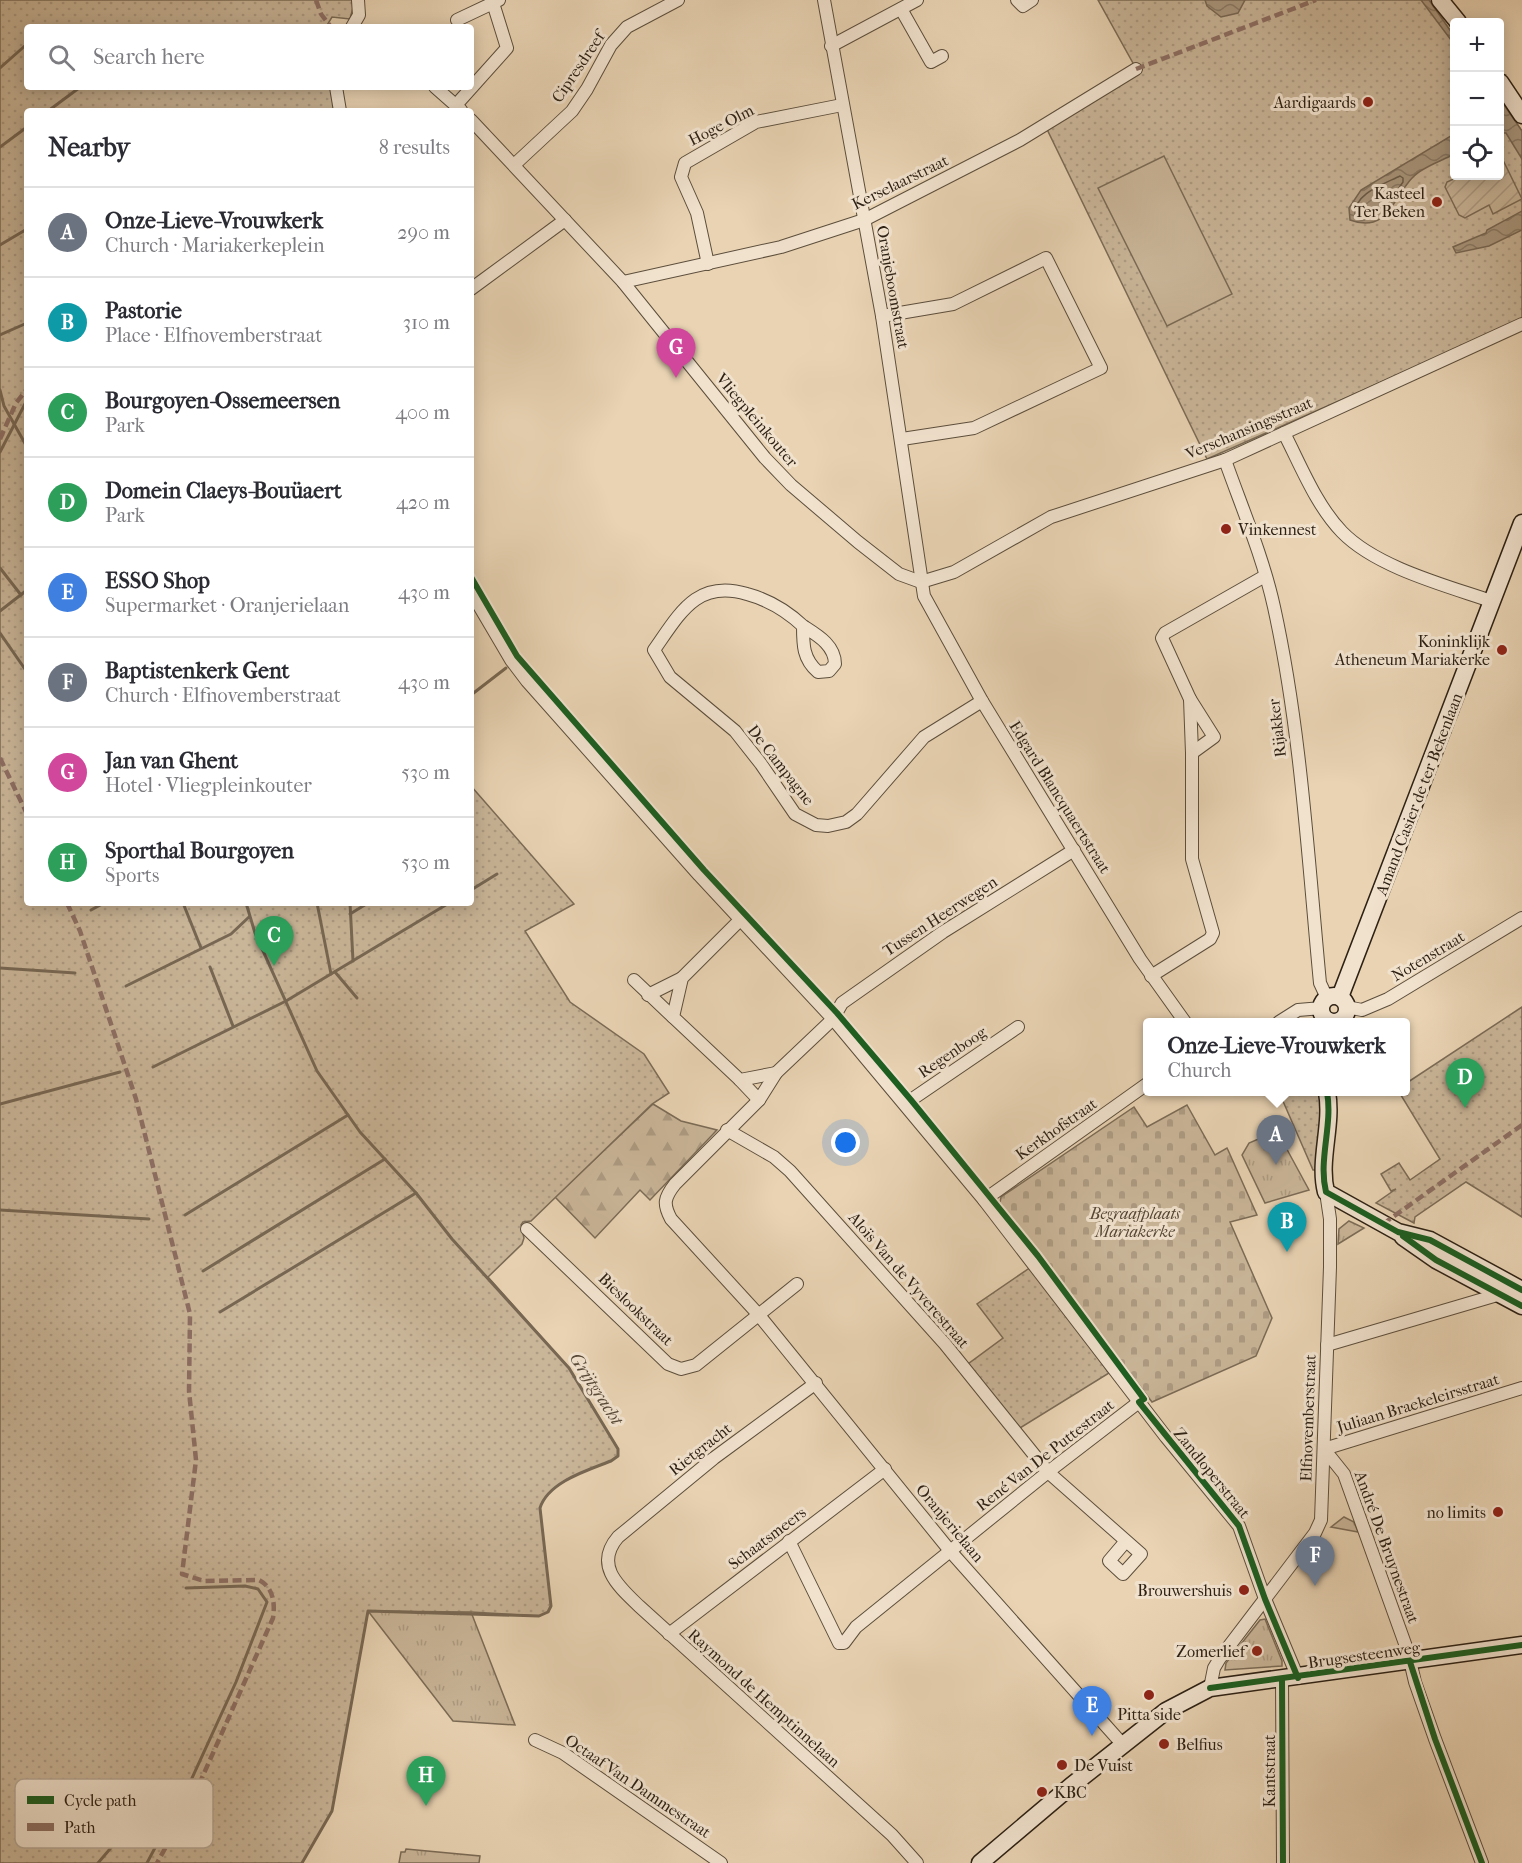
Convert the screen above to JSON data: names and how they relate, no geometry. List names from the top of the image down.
{
  "streets": {
    "street": [
      "Cipresdreef",
      "Hoge Olm",
      "Kerselaarstraat",
      "Oranjeboomstraat",
      "Vliegpleinkouter",
      "Verschansingsstraat",
      "Rijakker",
      "De Campagne",
      "Amand Casier de ter Bekenlaan",
      "Edgard Blancquaertstraat",
      "Tussen Heerwegen",
      "Notenstraat",
      "Regenboog",
      "Kerkhofstraat",
      "Aloïs Van de Vyverestraat",
      "Bieslookstraat",
      "Juliaan Braekeleirsstraat",
      "Elfnovemberstraat",
      "Rietgracht",
      "René Van De Puttestraat",
      "Zandloperstraat",
      "Oranjerielaan",
      "Schaatsmeers",
      "André De Bruynestraat",
      "Brugsesteenweg",
      "Raymond de Hemptinnelaan",
      "Kantstraat",
      "Octaaf Van Dammestraat"
    ]
  },
  "crossings": [
    ["Cipresdreef", "Vliegpleinkouter"],
    ["Hoge Olm", "Kerselaarstraat"],
    ["Hoge Olm", "Oranjeboomstraat"],
    ["Kerselaarstraat", "Oranjeboomstraat"],
    ["Kerselaarstraat", "Vliegpleinkouter"],
    ["Oranjeboomstraat", "Vliegpleinkouter"],
    ["Oranjeboomstraat", "Verschansingsstraat"],
    ["Oranjeboomstraat", "Edgard Blancquaertstraat"],
    ["Vliegpleinkouter", "Verschansingsstraat"],
    ["Vliegpleinkouter", "Edgard Blancquaertstraat"],
    ["Verschansingsstraat", "Rijakker"],
    ["Verschansingsstraat", "Edgard Blancquaertstraat"],
    ["Rijakker", "Amand Casier de ter Bekenlaan"],
    ["Rijakker", "Notenstraat"],
    ["De Campagne", "Edgard Blancquaertstraat"],
    ["Amand Casier de ter Bekenlaan", "Notenstraat"],
    ["Edgard Blancquaertstraat", "Tussen Heerwegen"],
    ["Tussen Heerwegen", "Aloïs Van de Vyverestraat"],
    ["Tussen Heerwegen", "Zandloperstraat"],
    ["Tussen Heerwegen", "Oranjerielaan"],
    ["Regenboog", "Zandloperstraat"],
    ["Kerkhofstraat", "Zandloperstraat"],
    ["Aloïs Van de Vyverestraat", "René Van De Puttestraat"],
    ["Aloïs Van de Vyverestraat", "Oranjerielaan"],
    ["Bieslookstraat", "Oranjerielaan"],
    ["Juliaan Braekeleirsstraat", "Elfnovemberstraat"],
    ["Juliaan Braekeleirsstraat", "André De Bruynestraat"],
    ["Elfnovemberstraat", "Zandloperstraat"],
    ["Elfnovemberstraat", "André De Bruynestraat"],
    ["Elfnovemberstraat", "Brugsesteenweg"],
    ["Rietgracht", "Oranjerielaan"],
    ["Rietgracht", "Raymond de Hemptinnelaan"],
    ["René Van De Puttestraat", "Zandloperstraat"],
    ["René Van De Puttestraat", "Oranjerielaan"],
    ["René Van De Puttestraat", "Schaatsmeers"],
    ["Zandloperstraat", "Brugsesteenweg"],
    ["Zandloperstraat", "Kantstraat"],
    ["Oranjerielaan", "Schaatsmeers"],
    ["Oranjerielaan", "Brugsesteenweg"],
    ["Schaatsmeers", "Raymond de Hemptinnelaan"],
    ["André De Bruynestraat", "Brugsesteenweg"],
    ["Brugsesteenweg", "Kantstraat"]
  ],
  "water": ["Grijtgracht"],
  "parks": ["Begraafplaats Mariakerke"],
  "places": [
    "Aardigaards",
    "Kasteel Ter Beken",
    "Vinkennest",
    "Koninklijk Atheneum Mariakerke",
    "no limits",
    "Brouwershuis",
    "Zomerlief",
    "Pitta side",
    "Belfius",
    "De Vuist",
    "KBC"
  ],
  "legend": ["Cycle path", "Path"],
  "page": {
    "map_buttons": ["+", "−"],
    "search": "Search here",
    "heading": ["Nearby", "8 results"],
    "list": [
      {
        "mark": "A",
        "name": "Onze-Lieve-Vrouwkerk",
        "note": "Church · Mariakerkeplein",
        "value": "290 m"
      },
      {
        "mark": "B",
        "name": "Pastorie",
        "note": "Place · Elfnovemberstraat",
        "value": "310 m"
      },
      {
        "mark": "C",
        "name": "Bourgoyen-Ossemeersen",
        "note": "Park",
        "value": "400 m"
      },
      {
        "mark": "D",
        "name": "Domein Claeys-Bouüaert",
        "note": "Park",
        "value": "420 m"
      },
      {
        "mark": "E",
        "name": "ESSO Shop",
        "note": "Supermarket · Oranjerielaan",
        "value": "430 m"
      },
      {
        "mark": "F",
        "name": "Baptistenkerk Gent",
        "note": "Church · Elfnovemberstraat",
        "value": "430 m"
      },
      {
        "mark": "G",
        "name": "Jan van Ghent",
        "note": "Hotel · Vliegpleinkouter",
        "value": "530 m"
      },
      {
        "mark": "H",
        "name": "Sporthal Bourgoyen",
        "note": "Sports",
        "value": "530 m"
      }
    ],
    "pins": [
      "G",
      "C",
      "D",
      "A",
      "B",
      "F",
      "E",
      "H"
    ],
    "popup": ["Onze-Lieve-Vrouwkerk", "Church"]
  }
}
